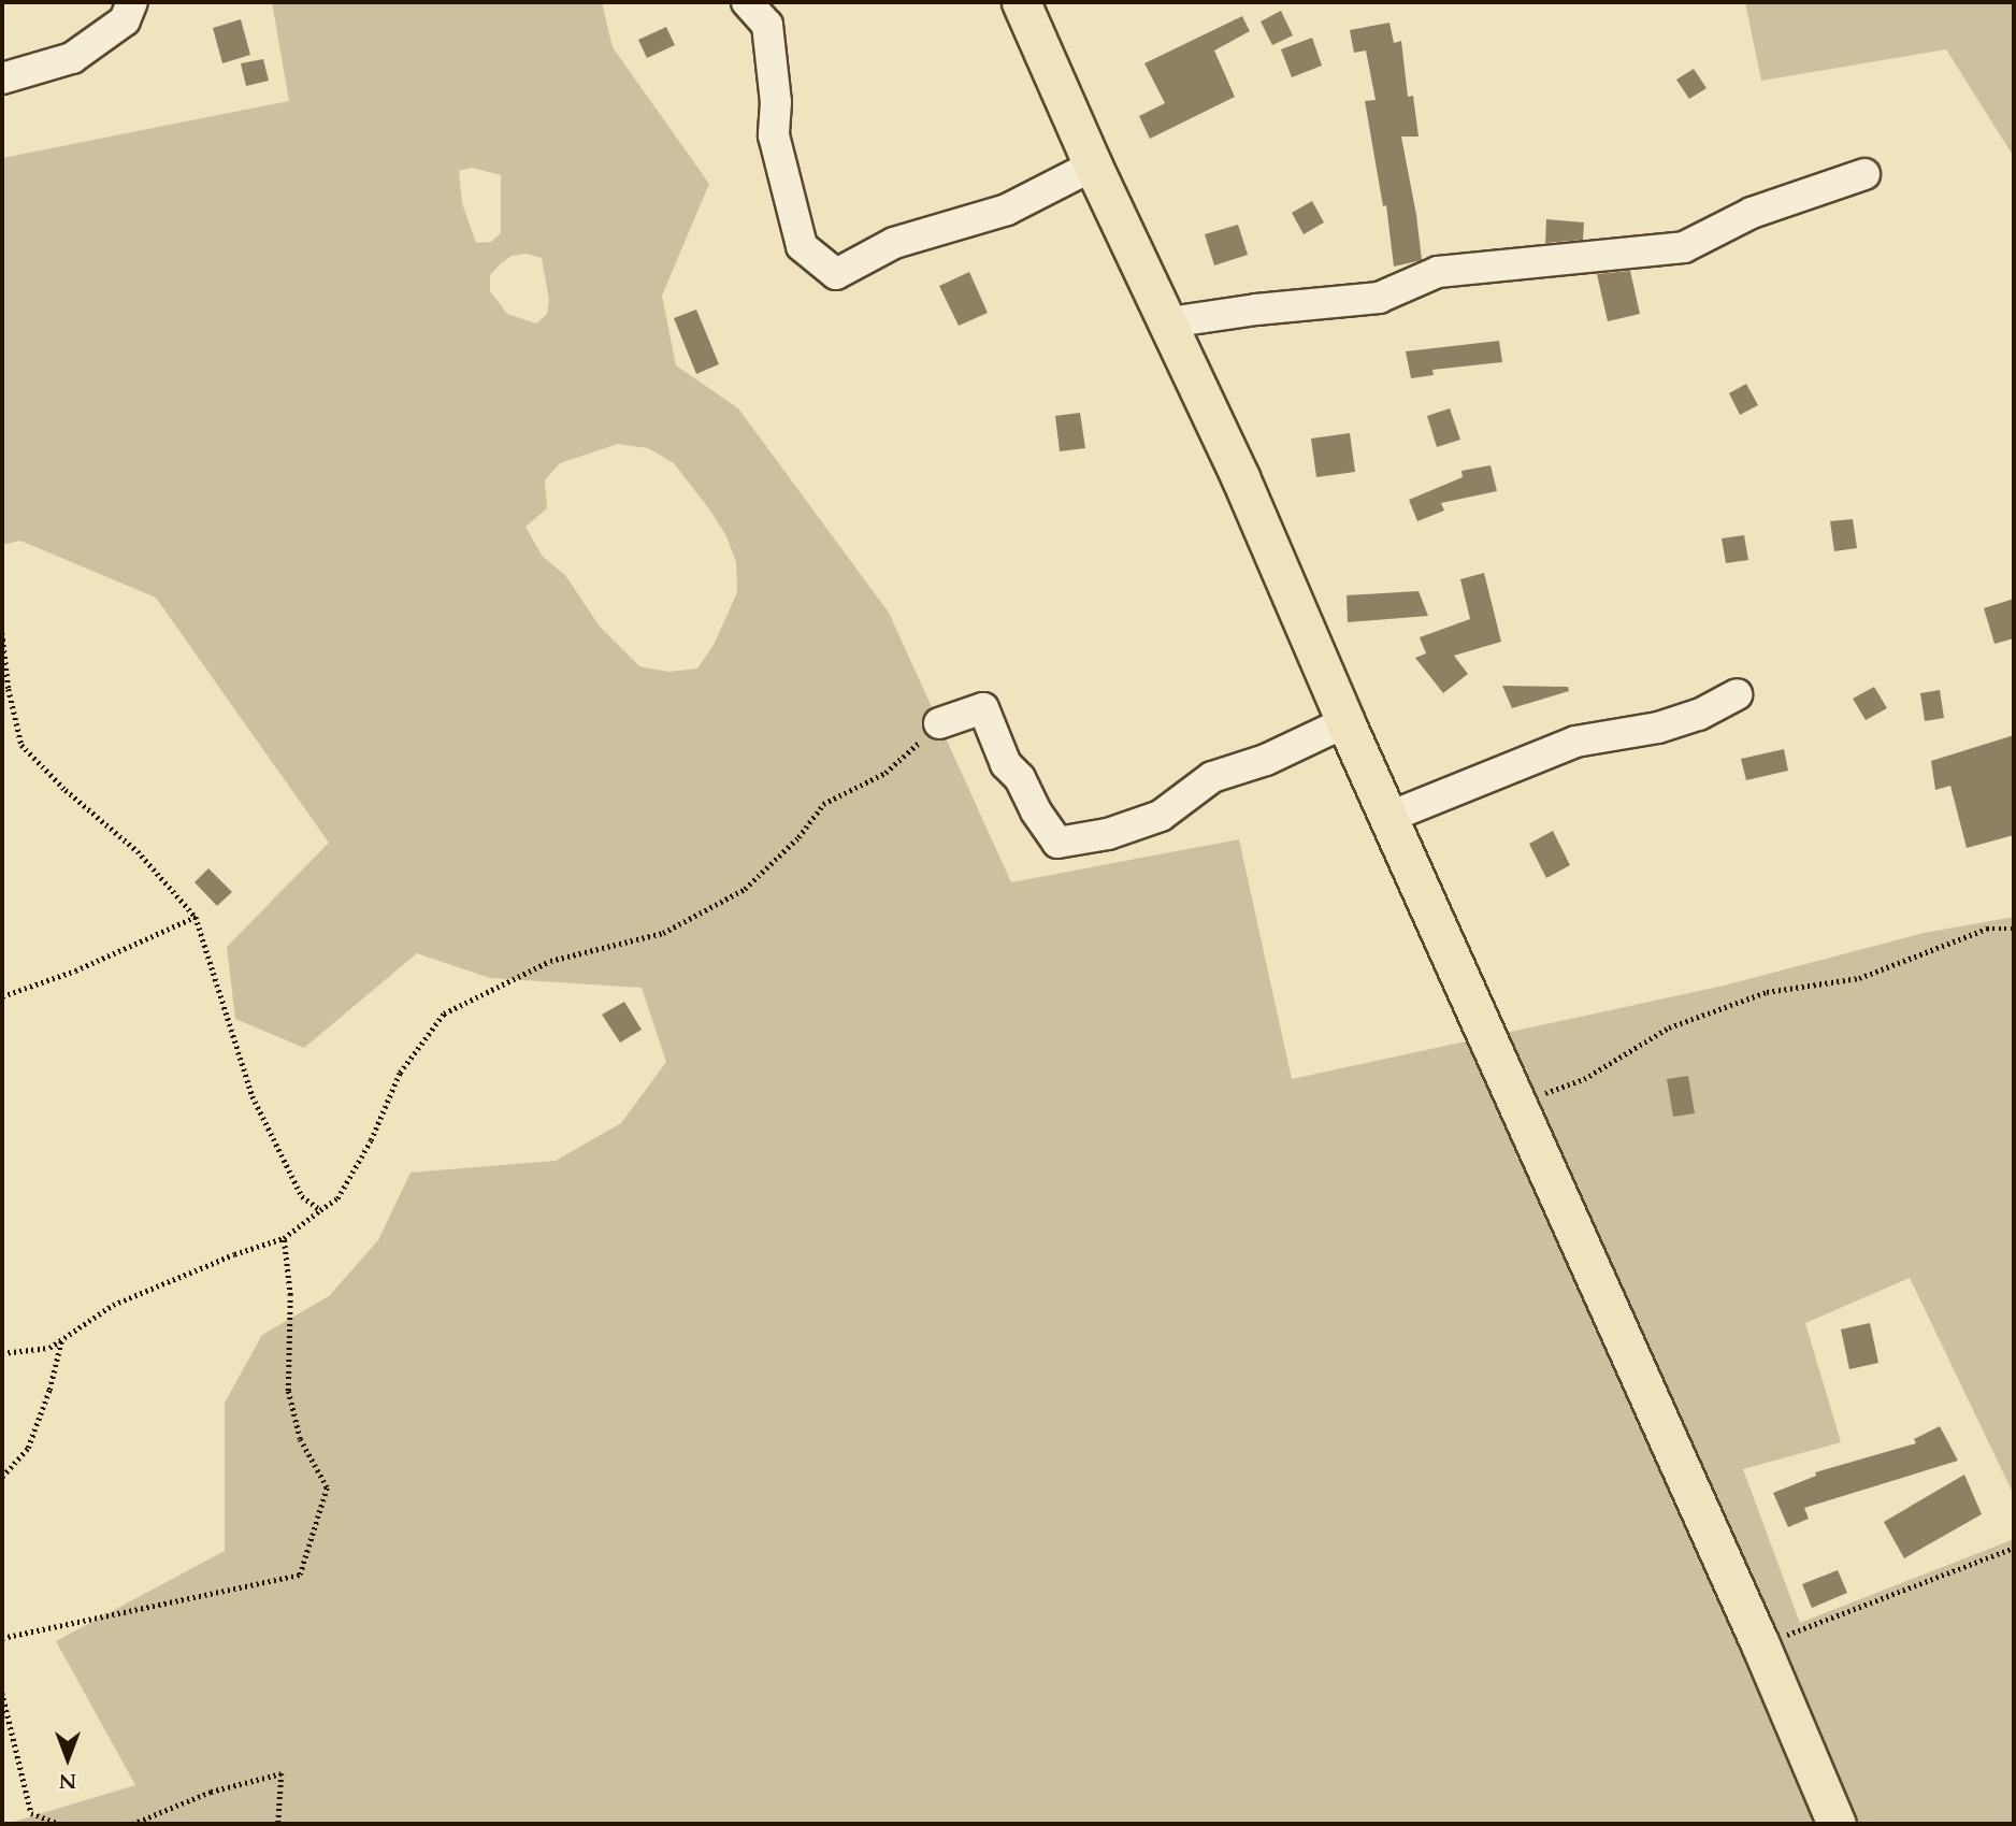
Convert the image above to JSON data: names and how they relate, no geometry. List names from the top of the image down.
{
  "north": "bottom"
}
